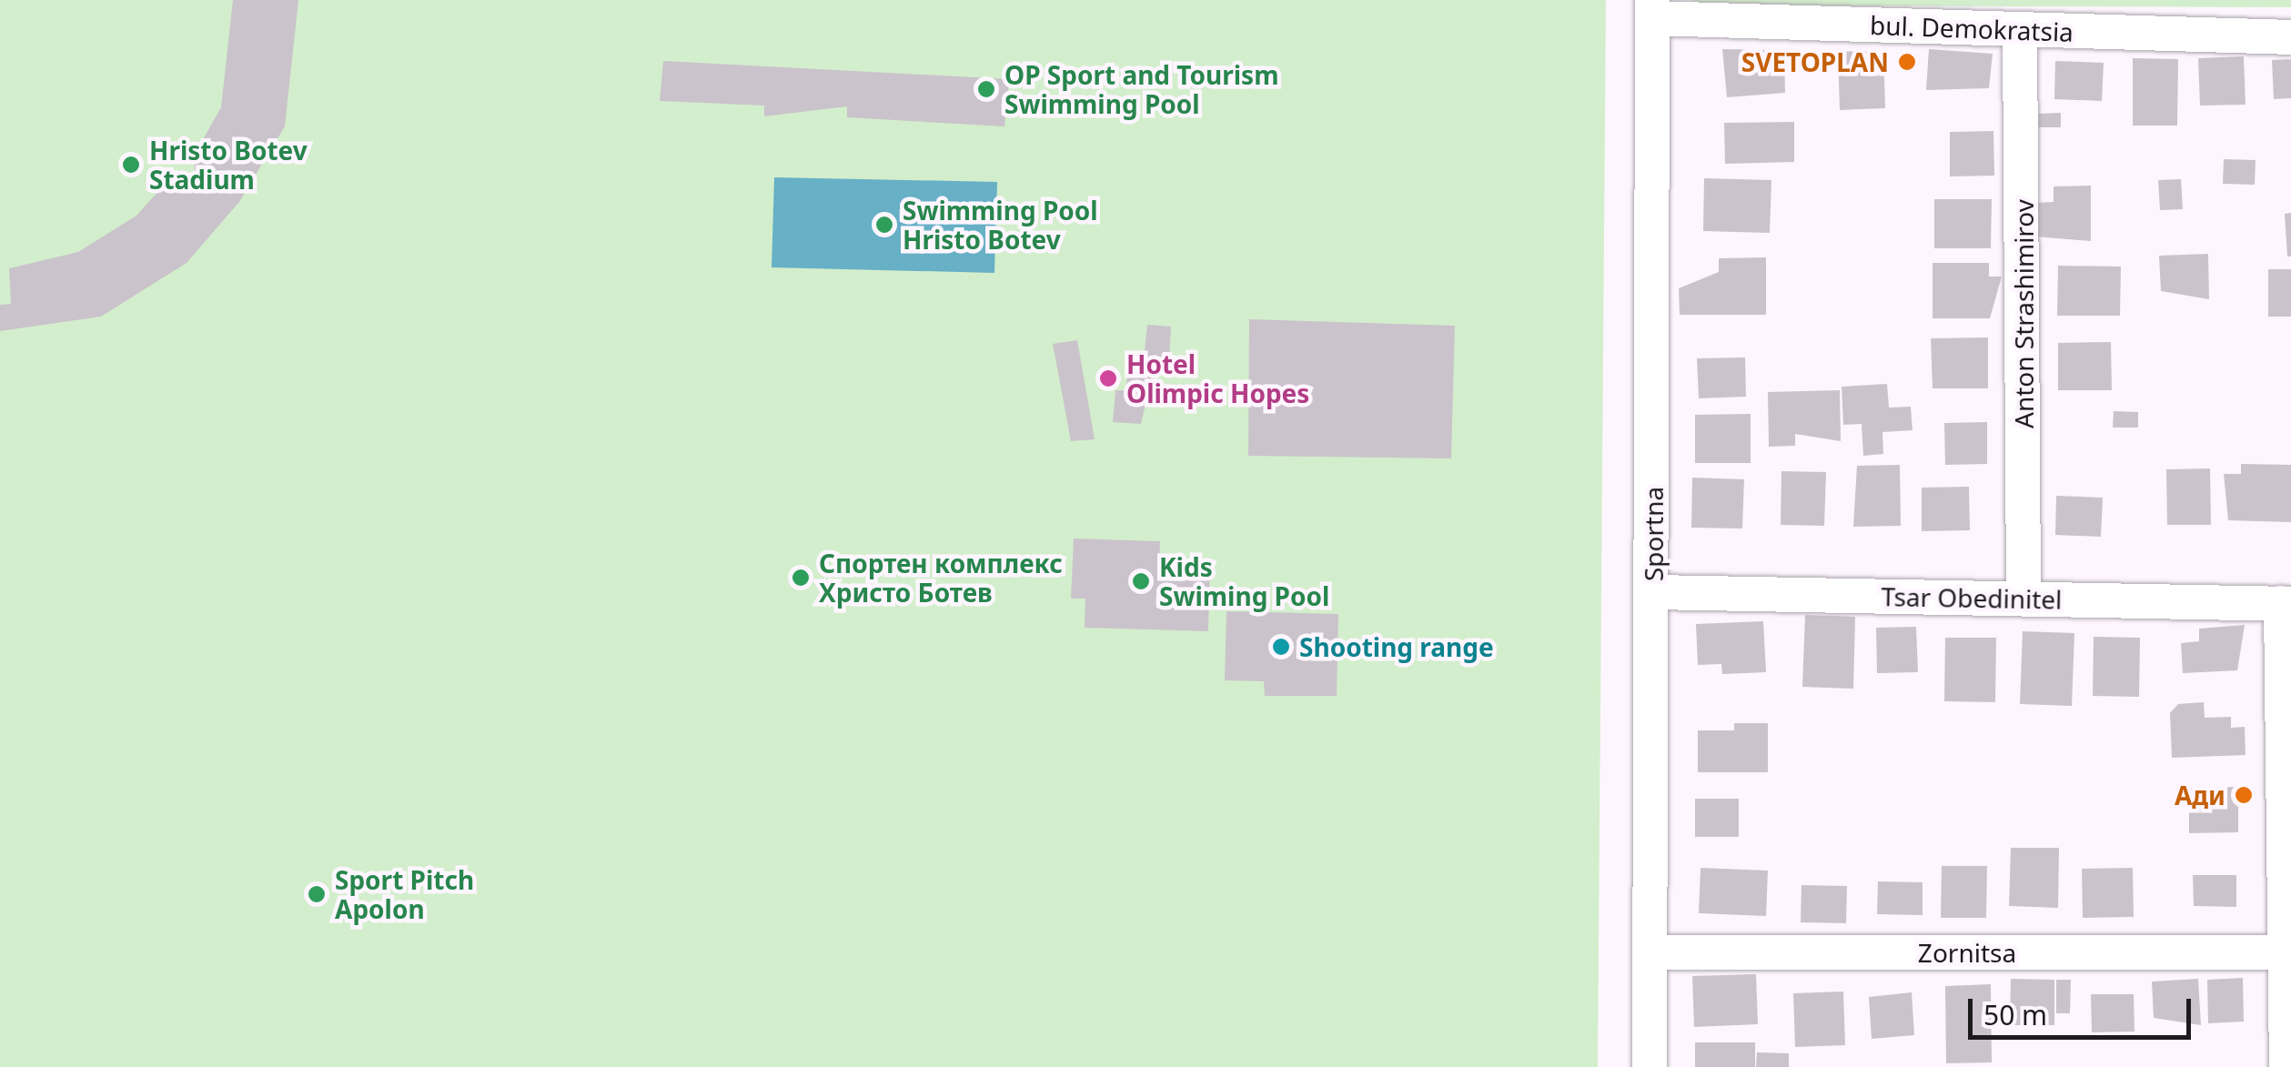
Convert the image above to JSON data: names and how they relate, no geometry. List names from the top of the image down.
{
  "streets": {
    "street": [
      "bul. Demokratsia",
      "Anton Strashimirov",
      "Sportna",
      "Tsar Obedinitel",
      "Zornitsa"
    ]
  },
  "crossings": [
    ["bul. Demokratsia", "Anton Strashimirov"],
    ["bul. Demokratsia", "Sportna"],
    ["Anton Strashimirov", "Tsar Obedinitel"],
    ["Sportna", "Tsar Obedinitel"],
    ["Sportna", "Zornitsa"]
  ],
  "places": [
    "SVETOPLAN",
    "OP Sport and Tourism Swimming Pool",
    "Hristo Botev Stadium",
    "Swimming Pool Hristo Botev",
    "Hotel Olimpic Hopes",
    "Спортен комплекс Христо Ботев",
    "Kids Swiming Pool",
    "Shooting range",
    "Ади",
    "Sport Pitch Apolon"
  ],
  "scale_bar": "50 m"
}
